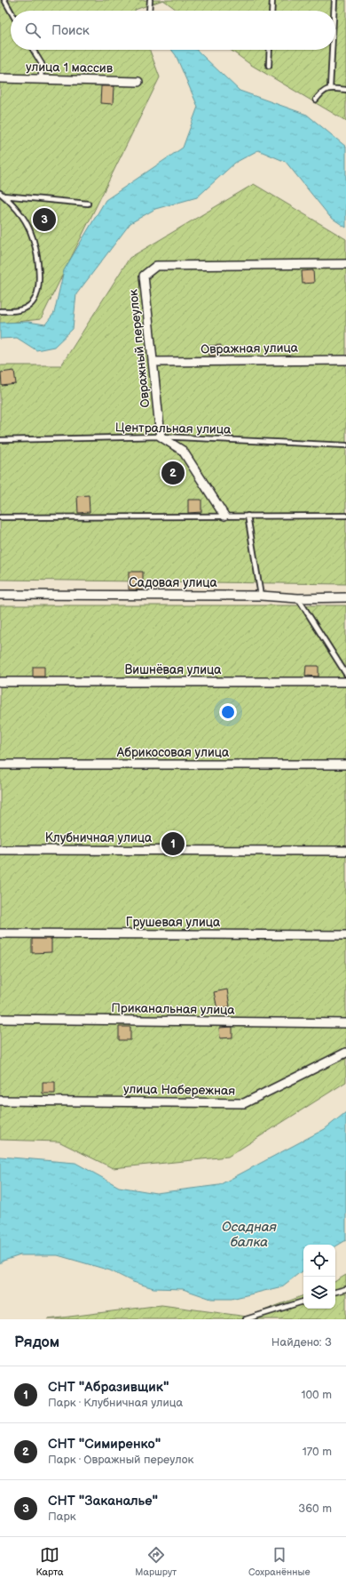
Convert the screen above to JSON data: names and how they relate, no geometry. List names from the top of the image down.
{
  "streets": {
    "street": [
      "улица 1 массив",
      "Овражный переулок",
      "Овражная улица",
      "Садовая улица",
      "Вишнёвая улица",
      "Абрикосовая улица",
      "Клубничная улица",
      "Грушевая улица",
      "Приканальная улица",
      "улица Набережная"
    ],
    "lane": ["Центральная улица"]
  },
  "crossings": [
    ["Овражный переулок", "Овражная улица"],
    ["Овражный переулок", "Центральная улица"]
  ],
  "water": ["Осадная балка"],
  "page": {
    "search": "Поиск",
    "pins": ["3", "2", "1"],
    "heading": ["Рядом", "Найдено: 3"],
    "list": [
      {
        "mark": "1",
        "name": "СНТ \"Абразивщик\"",
        "note": "Парк · Клубничная улица",
        "value": "100 m"
      },
      {
        "mark": "2",
        "name": "СНТ \"Симиренко\"",
        "note": "Парк · Овражный переулок",
        "value": "170 m"
      },
      {
        "mark": "3",
        "name": "СНТ \"Заканалье\"",
        "note": "Парк",
        "value": "360 m"
      }
    ],
    "nav": ["Карта", "Маршрут", "Сохранённые"]
  }
}
